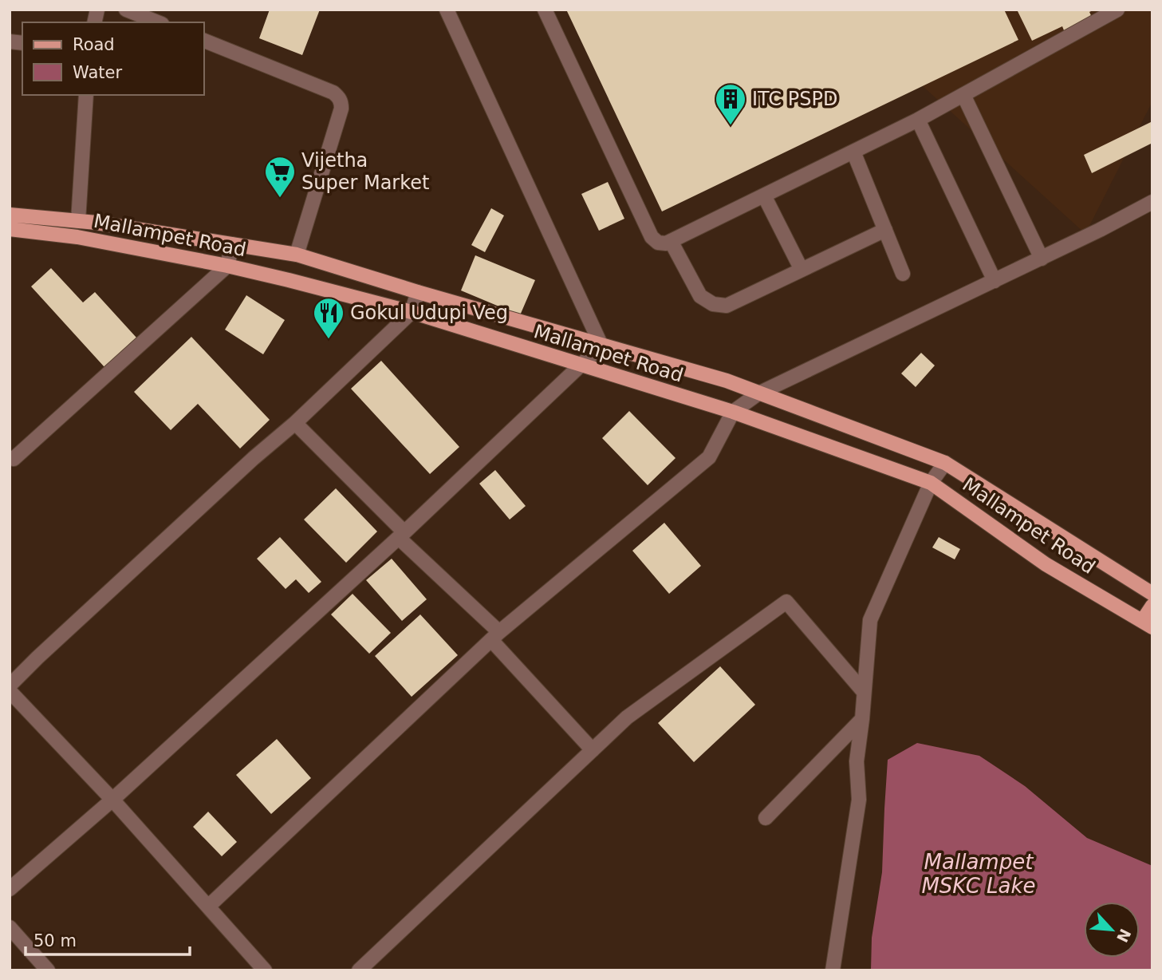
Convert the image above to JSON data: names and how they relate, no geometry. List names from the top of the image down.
{
  "streets": {
    "main road": ["Mallampet Road"]
  },
  "water": ["Mallampet MSKC Lake"],
  "places": {
    "building": ["ITC PSPD"],
    "supermarket": ["Vijetha Super Market"],
    "restaurant": ["Gokul Udupi Veg"]
  },
  "legend": ["Road", "Water"],
  "scale_bar": "50 m",
  "north": "bottom right"
}
